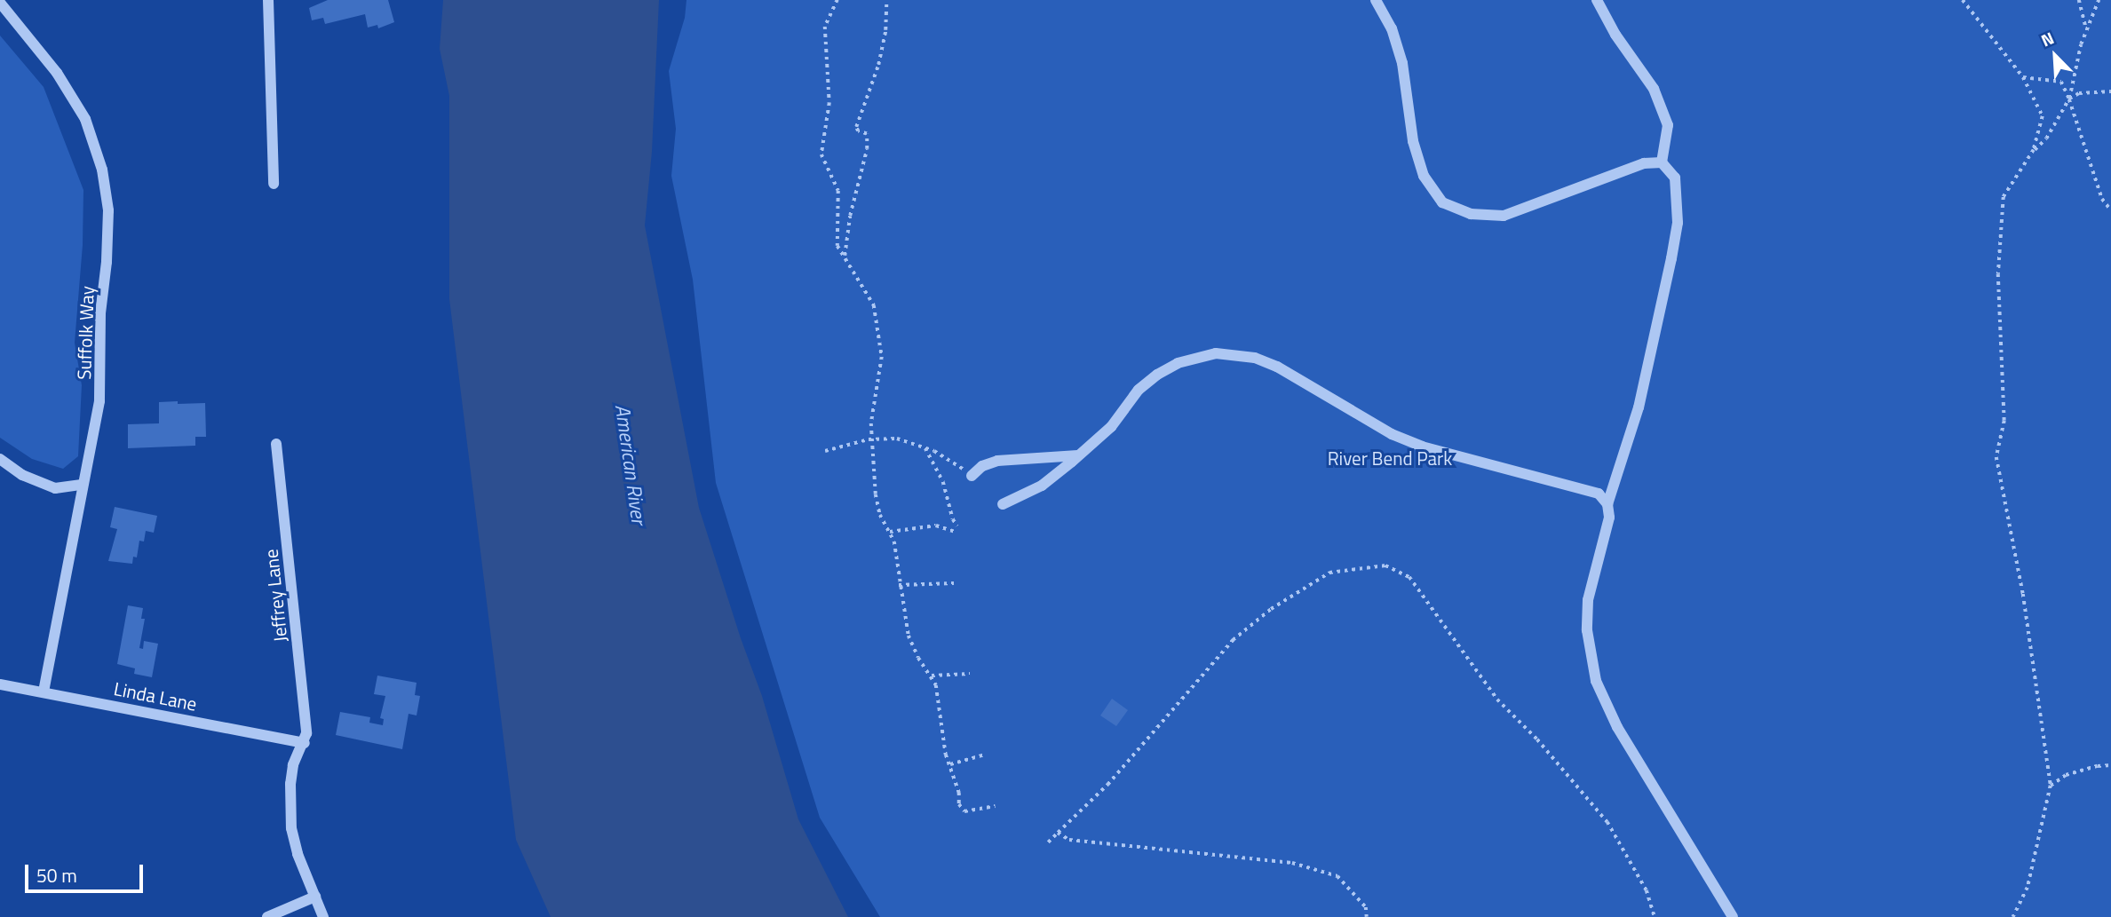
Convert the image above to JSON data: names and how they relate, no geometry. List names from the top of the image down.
{
  "streets": {
    "street": ["Suffolk Way", "Jeffrey Lane", "Linda Lane"]
  },
  "crossings": [
    ["Suffolk Way", "Linda Lane"],
    ["Jeffrey Lane", "Linda Lane"]
  ],
  "water": ["American River"],
  "parks": ["River Bend Park"],
  "scale_bar": "50 m",
  "north": "top left"
}
